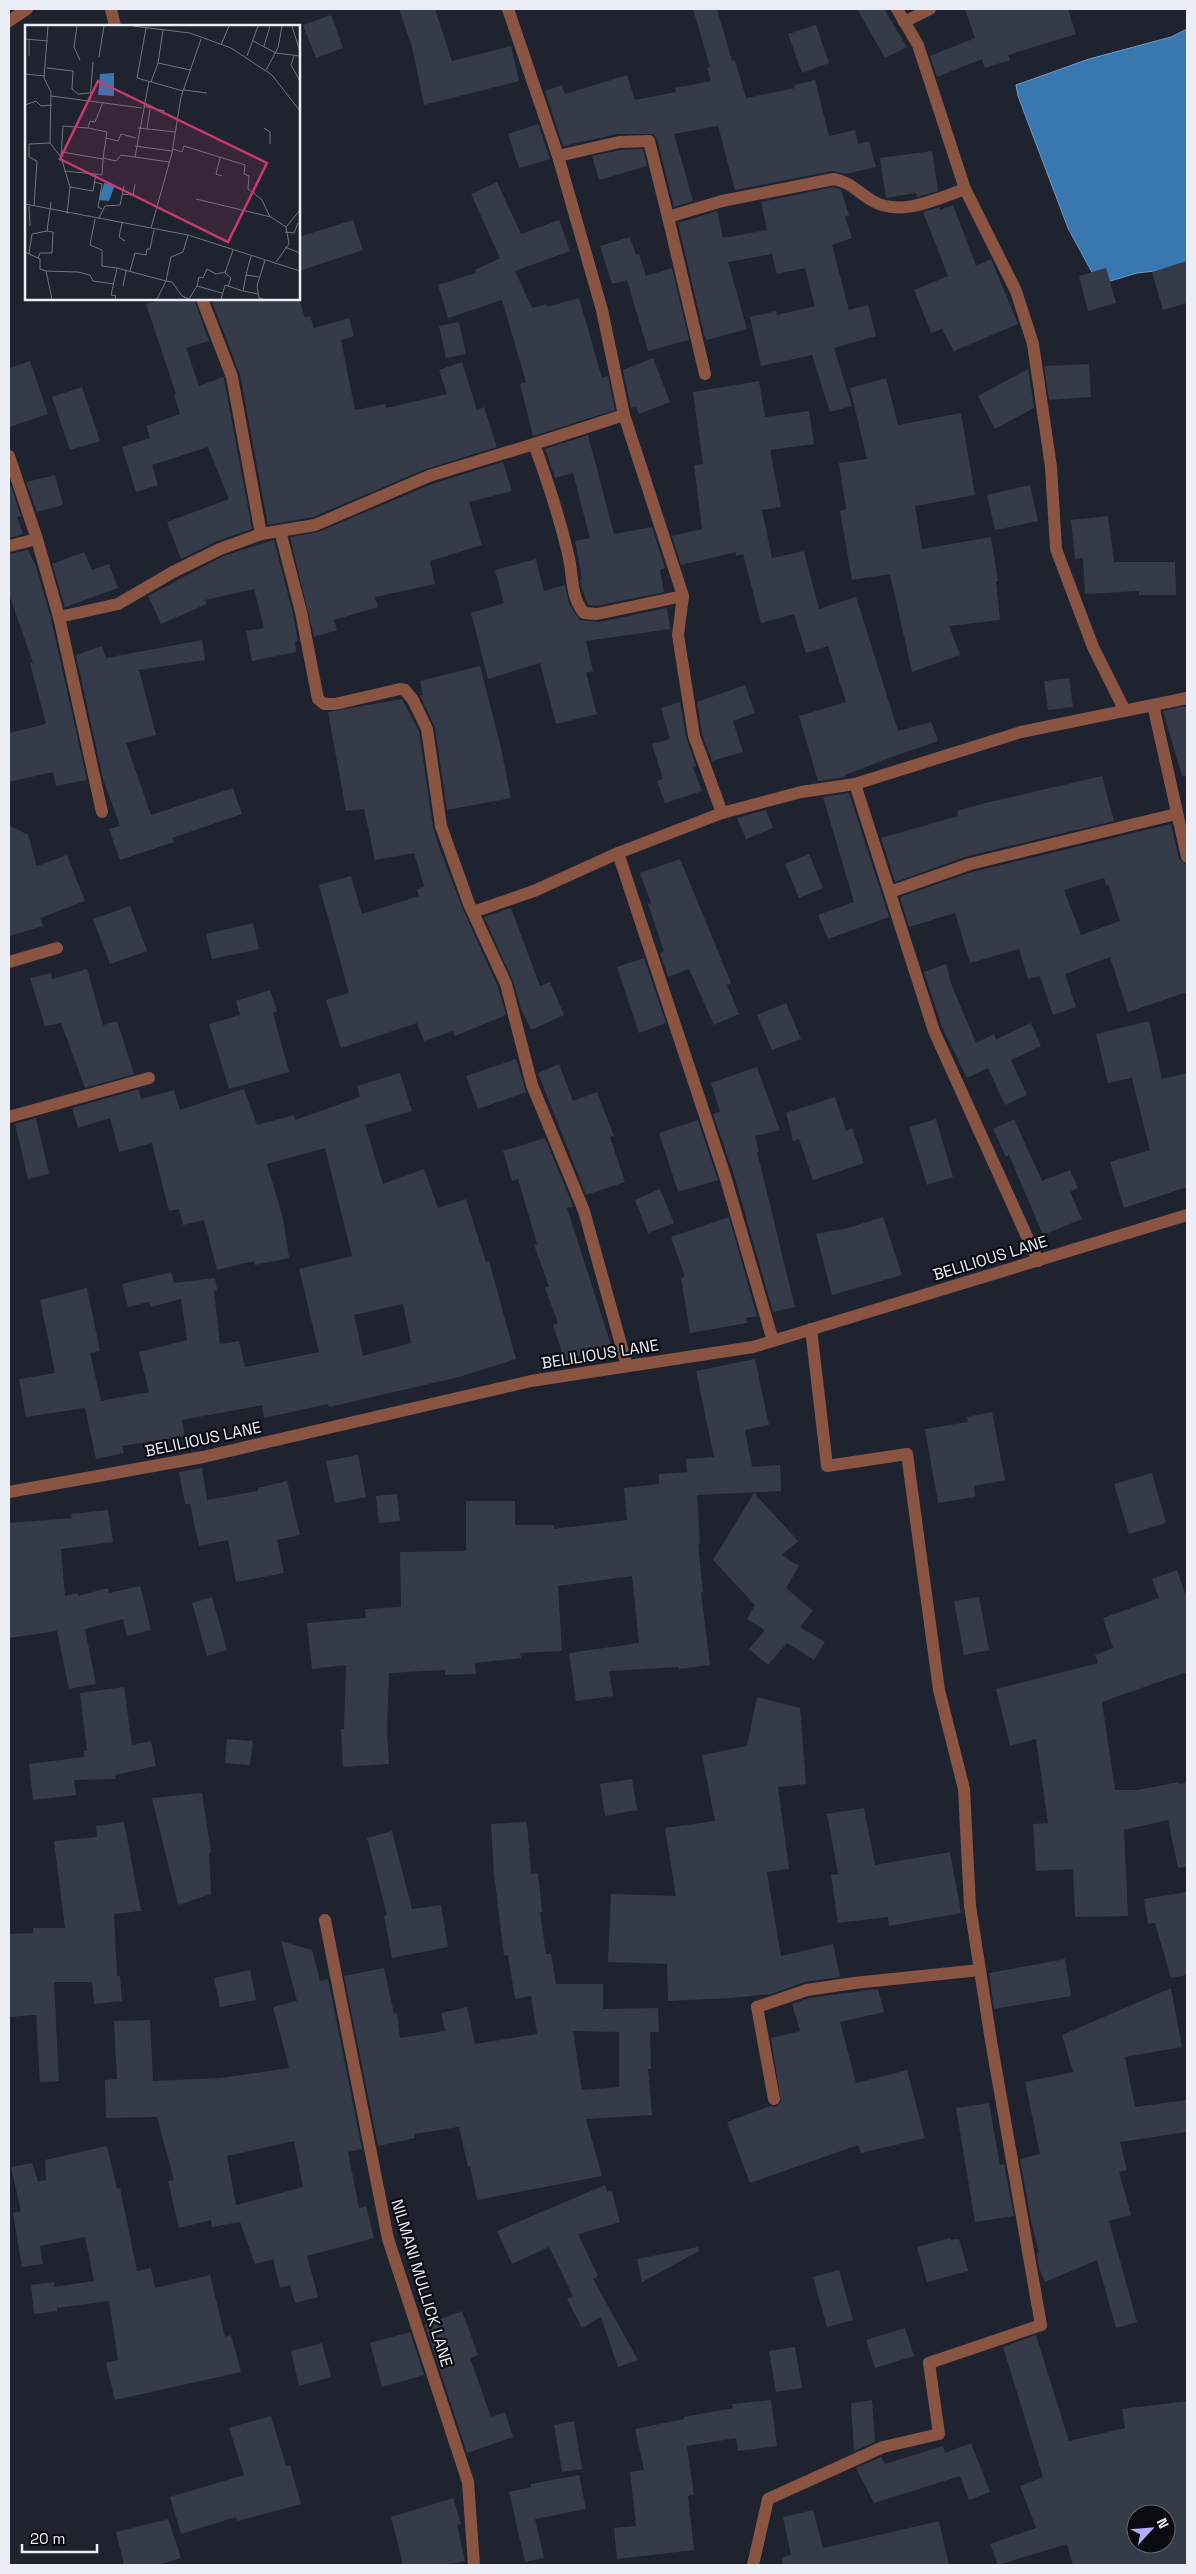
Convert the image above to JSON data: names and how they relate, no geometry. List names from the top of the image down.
{
  "streets": {
    "street": ["BELILIOUS LANE", "NILMANI MULLICK LANE"]
  },
  "scale_bar": "20 m",
  "north": "top right"
}
